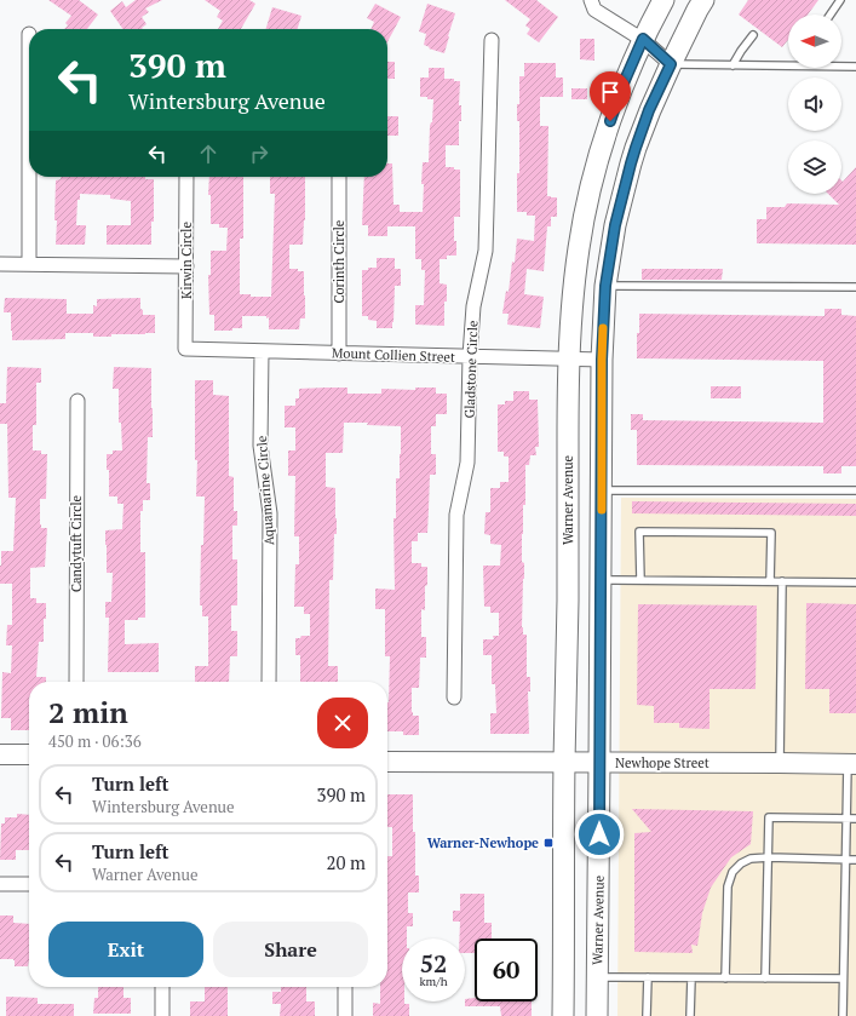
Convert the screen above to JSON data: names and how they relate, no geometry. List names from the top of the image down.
{
  "streets": {
    "main road": ["Warner Avenue"],
    "street": [
      "Kirwin Circle",
      "Corinth Circle",
      "Mount Collien Street",
      "Gladstone Circle",
      "Aquamarine Circle",
      "Candytuft Circle",
      "Newhope Street"
    ]
  },
  "crossings": [
    ["Kirwin Circle", "Mount Collien Street"],
    ["Corinth Circle", "Mount Collien Street"],
    ["Mount Collien Street", "Gladstone Circle"],
    ["Mount Collien Street", "Aquamarine Circle"],
    ["Mount Collien Street", "Warner Avenue"],
    ["Warner Avenue", "Newhope Street"]
  ],
  "places": {
    "transit": ["Warner-Newhope"]
  },
  "north": "left",
  "page": {
    "turn": ["390 m", "Wintersburg Avenue"],
    "heading": ["2 min", "450 m · 06:36"],
    "list": [
      {
        "name": "Turn left",
        "note": "Wintersburg Avenue",
        "value": "390 m"
      },
      {
        "name": "Turn left",
        "note": "Warner Avenue",
        "value": "20 m"
      }
    ],
    "buttons": ["Exit", "Share"],
    "speed": "52 km/h",
    "limit": "60"
  }
}
